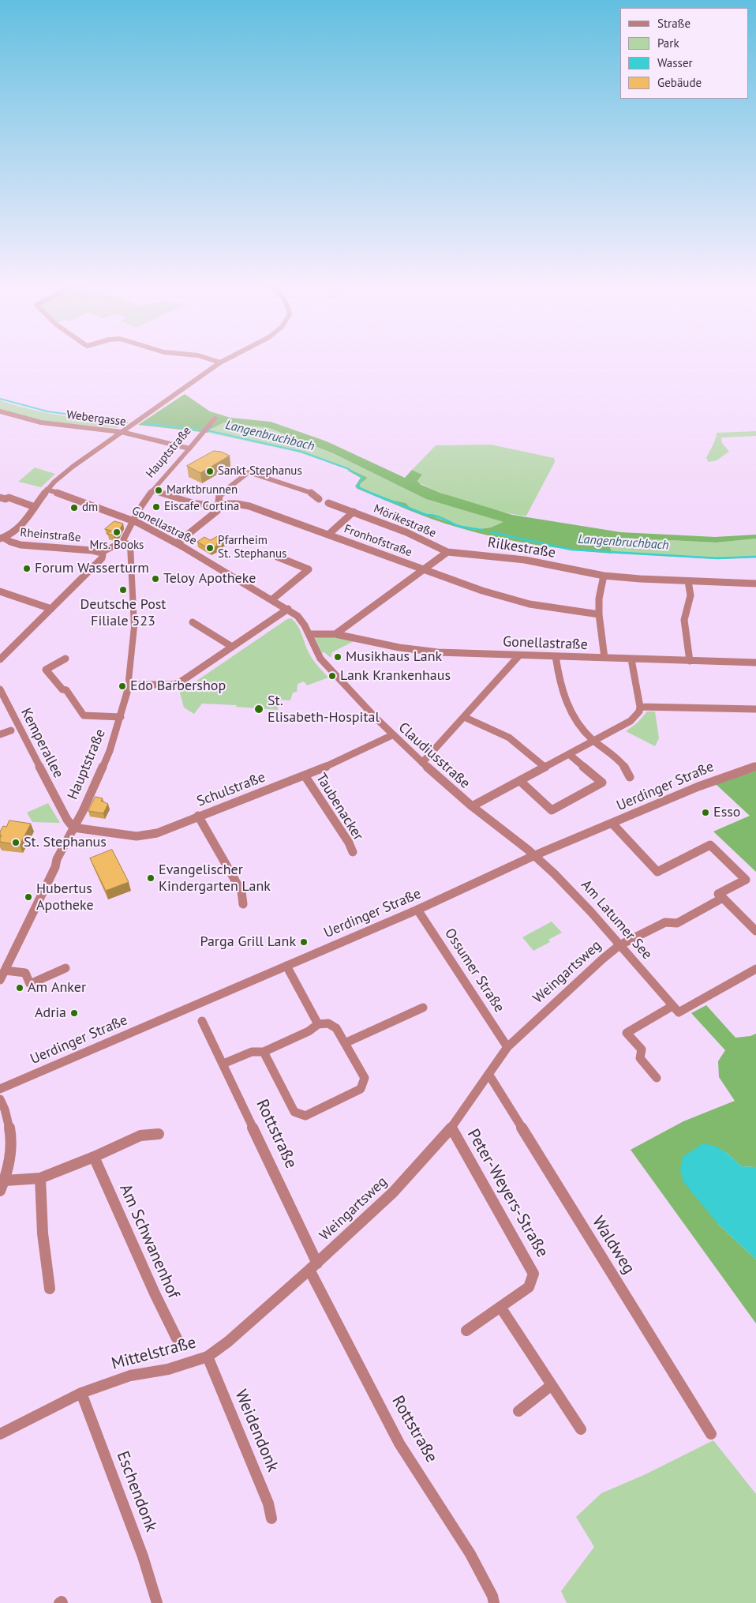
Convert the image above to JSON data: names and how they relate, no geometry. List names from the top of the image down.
{
  "streets": {
    "street": [
      "Webergasse",
      "Hauptstraße",
      "Mörikestraße",
      "Gonellastraße",
      "Rheinstraße",
      "Fronhofstraße",
      "Rilkestraße",
      "Kemperallee",
      "Claudiusstraße",
      "Uerdinger Straße",
      "Schulstraße",
      "Taubenacker",
      "Am Latumer See",
      "Ossumer Straße",
      "Weingartsweg",
      "Rottstraße",
      "Peter-Weyers-Straße",
      "Am Schwanenhof",
      "Waldweg",
      "Mittelstraße",
      "Weidendonk",
      "Eschendonk"
    ]
  },
  "crossings": [
    ["Webergasse", "Hauptstraße"],
    ["Hauptstraße", "Gonellastraße"],
    ["Hauptstraße", "Fronhofstraße"],
    ["Hauptstraße", "Kemperallee"],
    ["Hauptstraße", "Schulstraße"],
    ["Mörikestraße", "Fronhofstraße"],
    ["Mörikestraße", "Rilkestraße"],
    ["Gonellastraße", "Claudiusstraße"],
    ["Kemperallee", "Schulstraße"],
    ["Claudiusstraße", "Uerdinger Straße"],
    ["Claudiusstraße", "Schulstraße"],
    ["Claudiusstraße", "Am Latumer See"],
    ["Uerdinger Straße", "Am Latumer See"],
    ["Uerdinger Straße", "Ossumer Straße"],
    ["Uerdinger Straße", "Weingartsweg"],
    ["Schulstraße", "Taubenacker"],
    ["Am Latumer See", "Weingartsweg"],
    ["Ossumer Straße", "Weingartsweg"],
    ["Weingartsweg", "Rottstraße"],
    ["Weingartsweg", "Peter-Weyers-Straße"],
    ["Weingartsweg", "Waldweg"],
    ["Weingartsweg", "Mittelstraße"],
    ["Rottstraße", "Mittelstraße"],
    ["Mittelstraße", "Weidendonk"],
    ["Mittelstraße", "Eschendonk"]
  ],
  "water": ["Langenbruchbach"],
  "places": [
    "Sankt Stephanus",
    "Marktbrunnen",
    "Eiscafe Cortina",
    "dm",
    "Mrs. Books",
    "Pfarrheim St. Stephanus",
    "Forum Wasserturm",
    "Teloy Apotheke",
    "Deutsche Post Filiale 523",
    "Musikhaus Lank",
    "Lank Krankenhaus",
    "Edo Barbershop",
    "St. Elisabeth-Hospital",
    "Esso",
    "St. Stephanus",
    "Evangelischer Kindergarten Lank",
    "Hubertus Apotheke",
    "Parga Grill Lank",
    "Am Anker",
    "Adria"
  ],
  "legend": [
    "Straße",
    "Park",
    "Wasser",
    "Gebäude"
  ]
}
